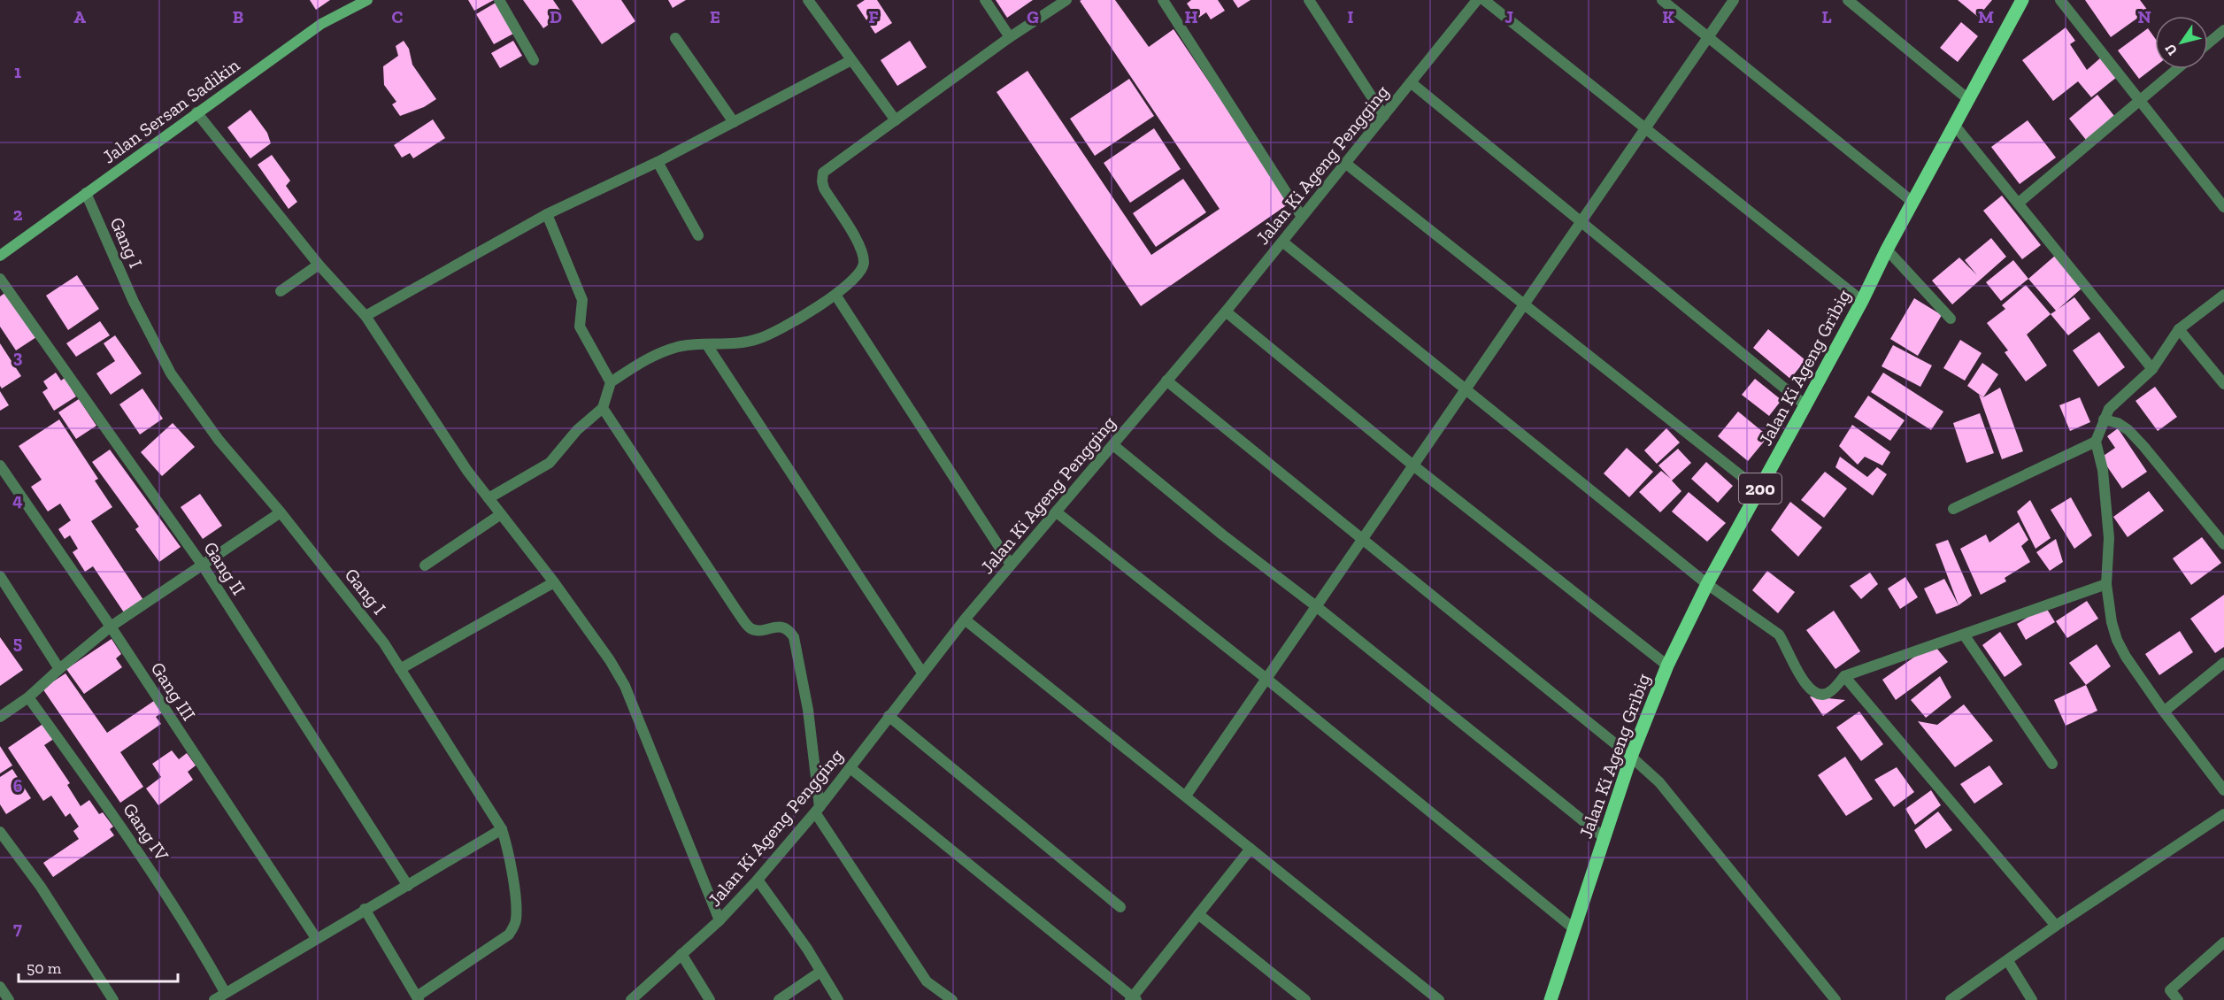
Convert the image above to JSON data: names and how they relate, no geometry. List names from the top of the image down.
{
  "streets": {
    "main road": ["Jalan Sersan Sadikin", "Jalan Ki Ageng Gribig", "200"],
    "street": [
      "Jalan Ki Ageng Pengging",
      "Gang I",
      "Gang II",
      "Gang III",
      "Gang IV"
    ]
  },
  "crossings": [
    ["Jalan Sersan Sadikin", "Gang I"]
  ],
  "scale_bar": "50 m",
  "north": "bottom left",
  "grid": {
    "columns": [
      "A",
      "B",
      "C",
      "D",
      "E",
      "F",
      "G",
      "H",
      "I",
      "J",
      "K",
      "L",
      "M",
      "N"
    ],
    "rows": [
      "1",
      "2",
      "3",
      "4",
      "5",
      "6",
      "7"
    ]
  }
}
